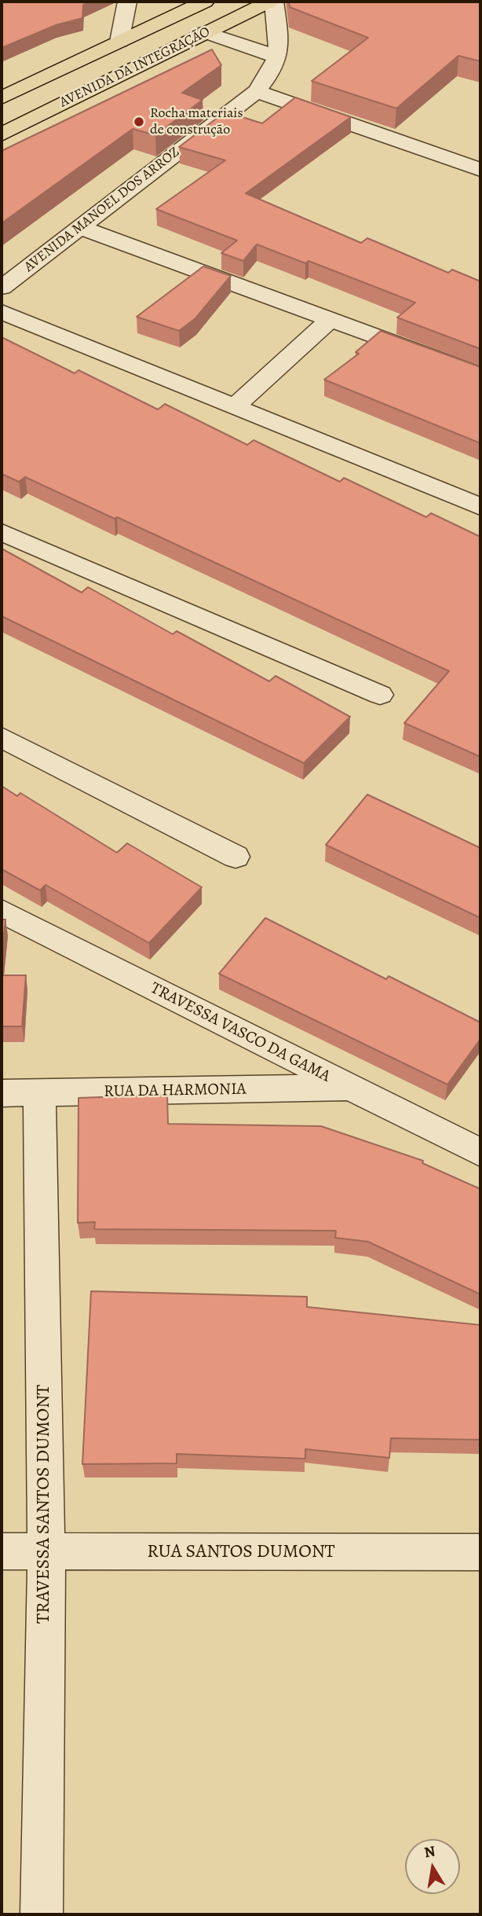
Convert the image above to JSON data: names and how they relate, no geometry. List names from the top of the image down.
{
  "streets": {
    "main road": ["AVENIDA DA INTEGRAÇÃO"],
    "street": [
      "AVENIDA MANOEL DOS ARROZ",
      "TRAVESSA VASCO DA GAMA",
      "RUA DA HARMONIA",
      "TRAVESSA SANTOS DUMONT",
      "RUA SANTOS DUMONT"
    ]
  },
  "crossings": [
    ["TRAVESSA VASCO DA GAMA", "RUA DA HARMONIA"],
    ["RUA DA HARMONIA", "TRAVESSA SANTOS DUMONT"],
    ["TRAVESSA SANTOS DUMONT", "RUA SANTOS DUMONT"]
  ],
  "places": ["Rocha materiais de construção"],
  "north": "top"
}
